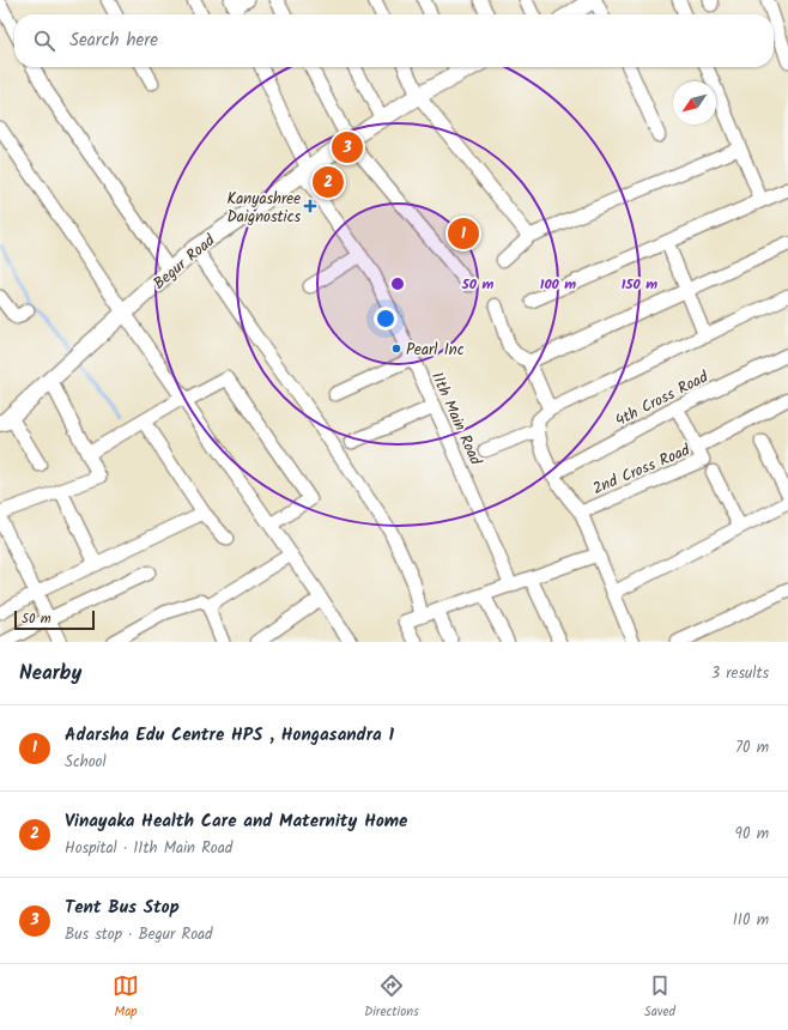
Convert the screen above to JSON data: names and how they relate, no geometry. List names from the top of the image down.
{
  "streets": {
    "main road": ["Begur Road"],
    "street": ["4th Cross Road", "11th Main Road", "2nd Cross Road"]
  },
  "crossings": [
    ["Begur Road", "11th Main Road"],
    ["4th Cross Road", "2nd Cross Road"]
  ],
  "places": {
    "health": ["Kanyashree Daignostics"],
    "other": ["Pearl Inc"]
  },
  "scale_bar": "50 m",
  "north": "bottom left",
  "page": {
    "search": "Search here",
    "pins": ["3", "2", "1"],
    "scale": "50 m",
    "heading": ["Nearby", "3 results"],
    "list": [
      {
        "mark": "1",
        "name": "Adarsha Edu Centre HPS , Hongasandra 1",
        "note": "School",
        "value": "70 m"
      },
      {
        "mark": "2",
        "name": "Vinayaka Health Care and Maternity Home",
        "note": "Hospital · 11th Main Road",
        "value": "90 m"
      },
      {
        "mark": "3",
        "name": "Tent Bus Stop",
        "note": "Bus stop · Begur Road",
        "value": "110 m"
      }
    ],
    "nav": ["Map", "Directions", "Saved"]
  },
  "rings": ["50 m", "100 m", "150 m"]
}
